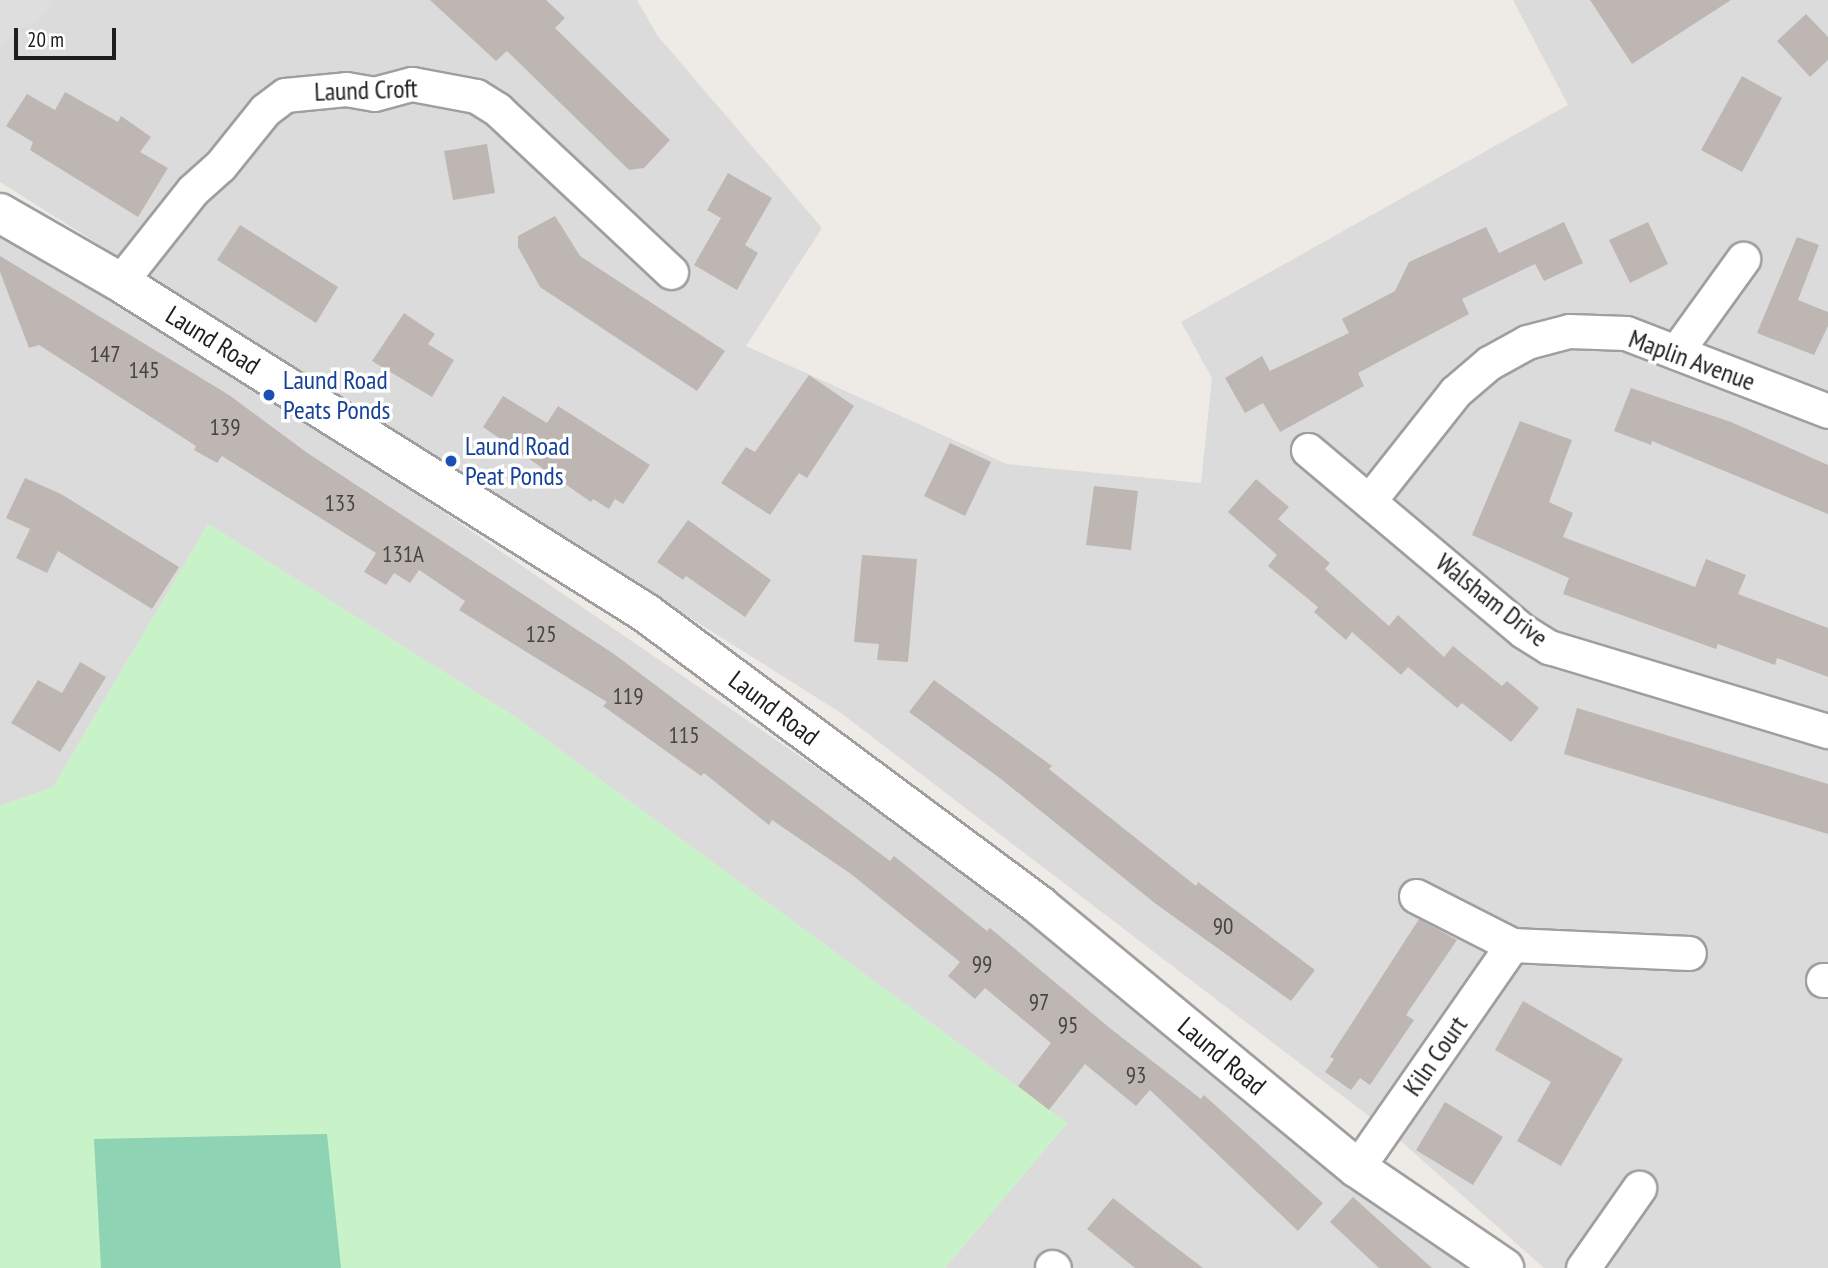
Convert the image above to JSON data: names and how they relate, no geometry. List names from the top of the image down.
{
  "streets": {
    "street": [
      "Laund Croft",
      "Laund Road",
      "Maplin Avenue",
      "Walsham Drive",
      "Kiln Court"
    ]
  },
  "crossings": [
    ["Laund Croft", "Laund Road"],
    ["Laund Road", "Kiln Court"],
    ["Maplin Avenue", "Walsham Drive"]
  ],
  "places": ["Laund Road Peats Ponds", "Laund Road Peat Ponds"],
  "house_numbers": [
    "147",
    "145",
    "139",
    "133",
    "131A",
    "125",
    "119",
    "115",
    "90",
    "99",
    "97",
    "95",
    "93"
  ],
  "scale_bar": "20 m"
}
